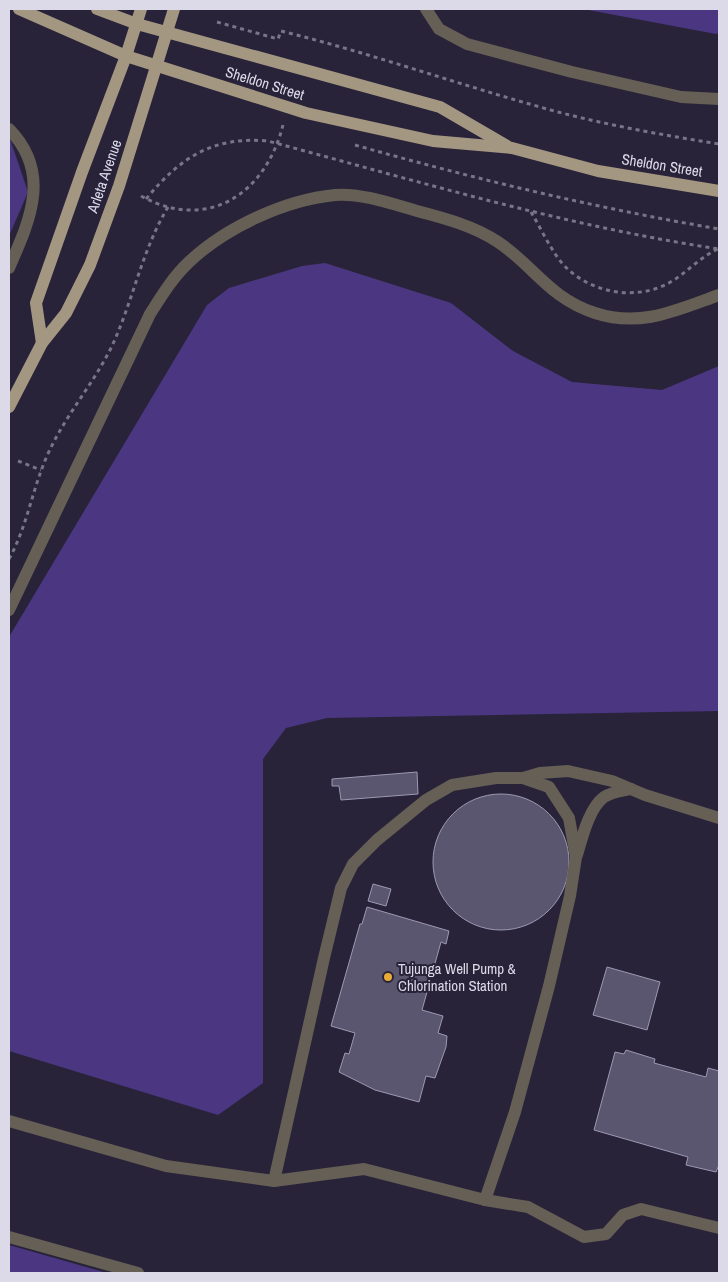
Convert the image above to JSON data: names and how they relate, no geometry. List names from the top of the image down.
{
  "streets": {
    "main road": ["Sheldon Street", "Arleta Avenue"]
  },
  "crossings": [
    ["Sheldon Street", "Arleta Avenue"]
  ],
  "places": ["Tujunga Well Pump & Chlorination Station"]
}
